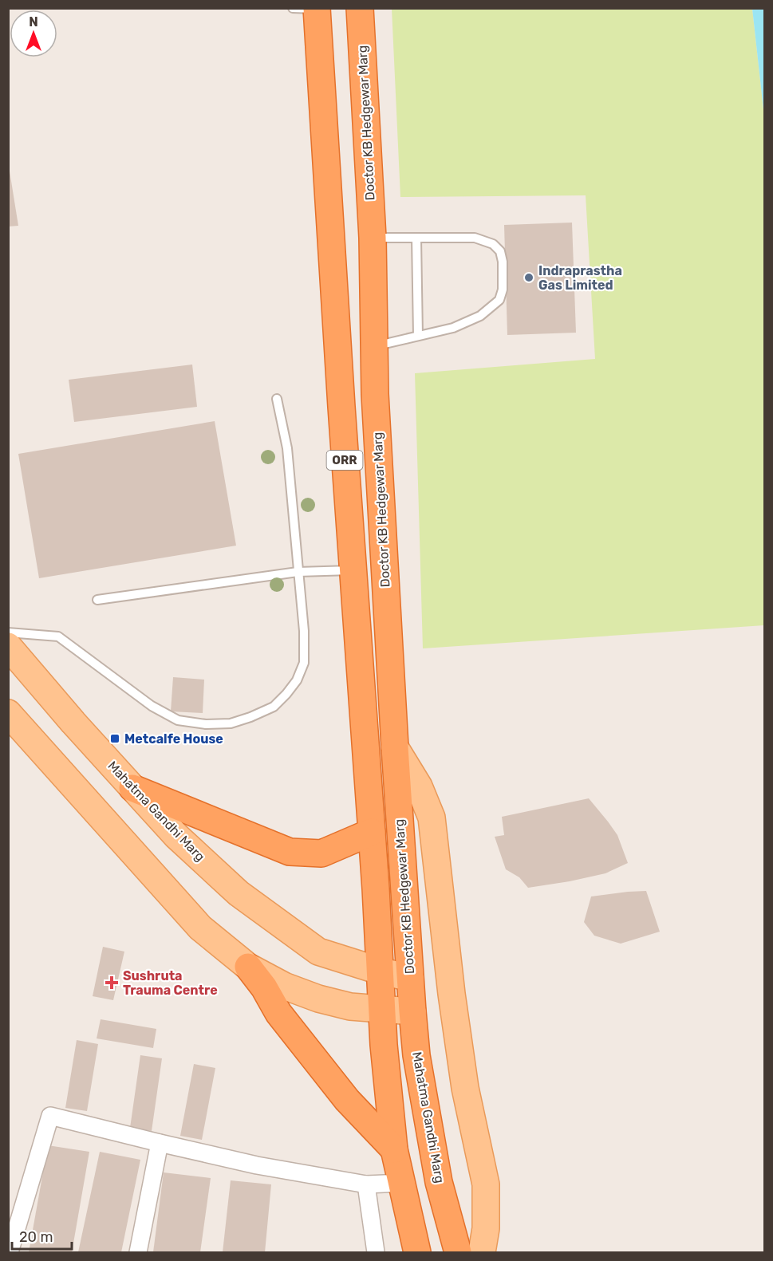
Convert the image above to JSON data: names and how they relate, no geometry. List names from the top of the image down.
{
  "streets": {
    "highway": ["Doctor KB Hedgewar Marg", "ORR", "Mahatma Gandhi Marg"]
  },
  "crossings": [
    ["Doctor KB Hedgewar Marg", "Mahatma Gandhi Marg"],
    ["ORR", "Mahatma Gandhi Marg"]
  ],
  "places": {
    "other": ["Indraprastha Gas Limited"],
    "transit": ["Metcalfe House"],
    "health": ["Sushruta Trauma Centre"]
  },
  "scale_bar": "20 m",
  "north": "top"
}
